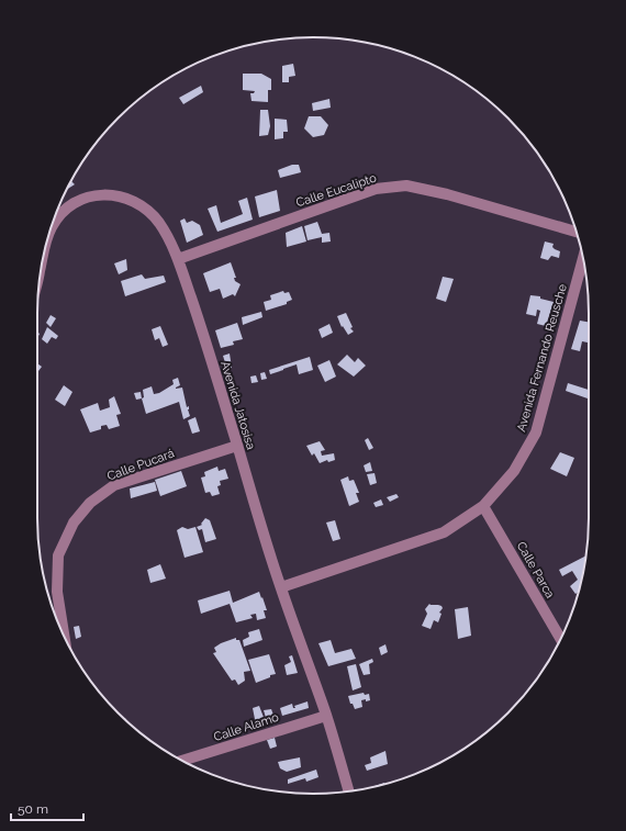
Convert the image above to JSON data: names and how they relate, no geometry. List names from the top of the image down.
{
  "streets": {
    "street": [
      "Calle Eucalipto",
      "Avenida Fernando Reusche",
      "Avenida Jatosisa",
      "Calle Pucará",
      "Calle Parca",
      "Calle Alamo"
    ]
  },
  "crossings": [
    ["Calle Eucalipto", "Avenida Jatosisa"],
    ["Avenida Fernando Reusche", "Avenida Jatosisa"],
    ["Avenida Fernando Reusche", "Calle Parca"],
    ["Avenida Jatosisa", "Calle Pucará"],
    ["Avenida Jatosisa", "Calle Alamo"]
  ],
  "scale_bar": "50 m"
}
